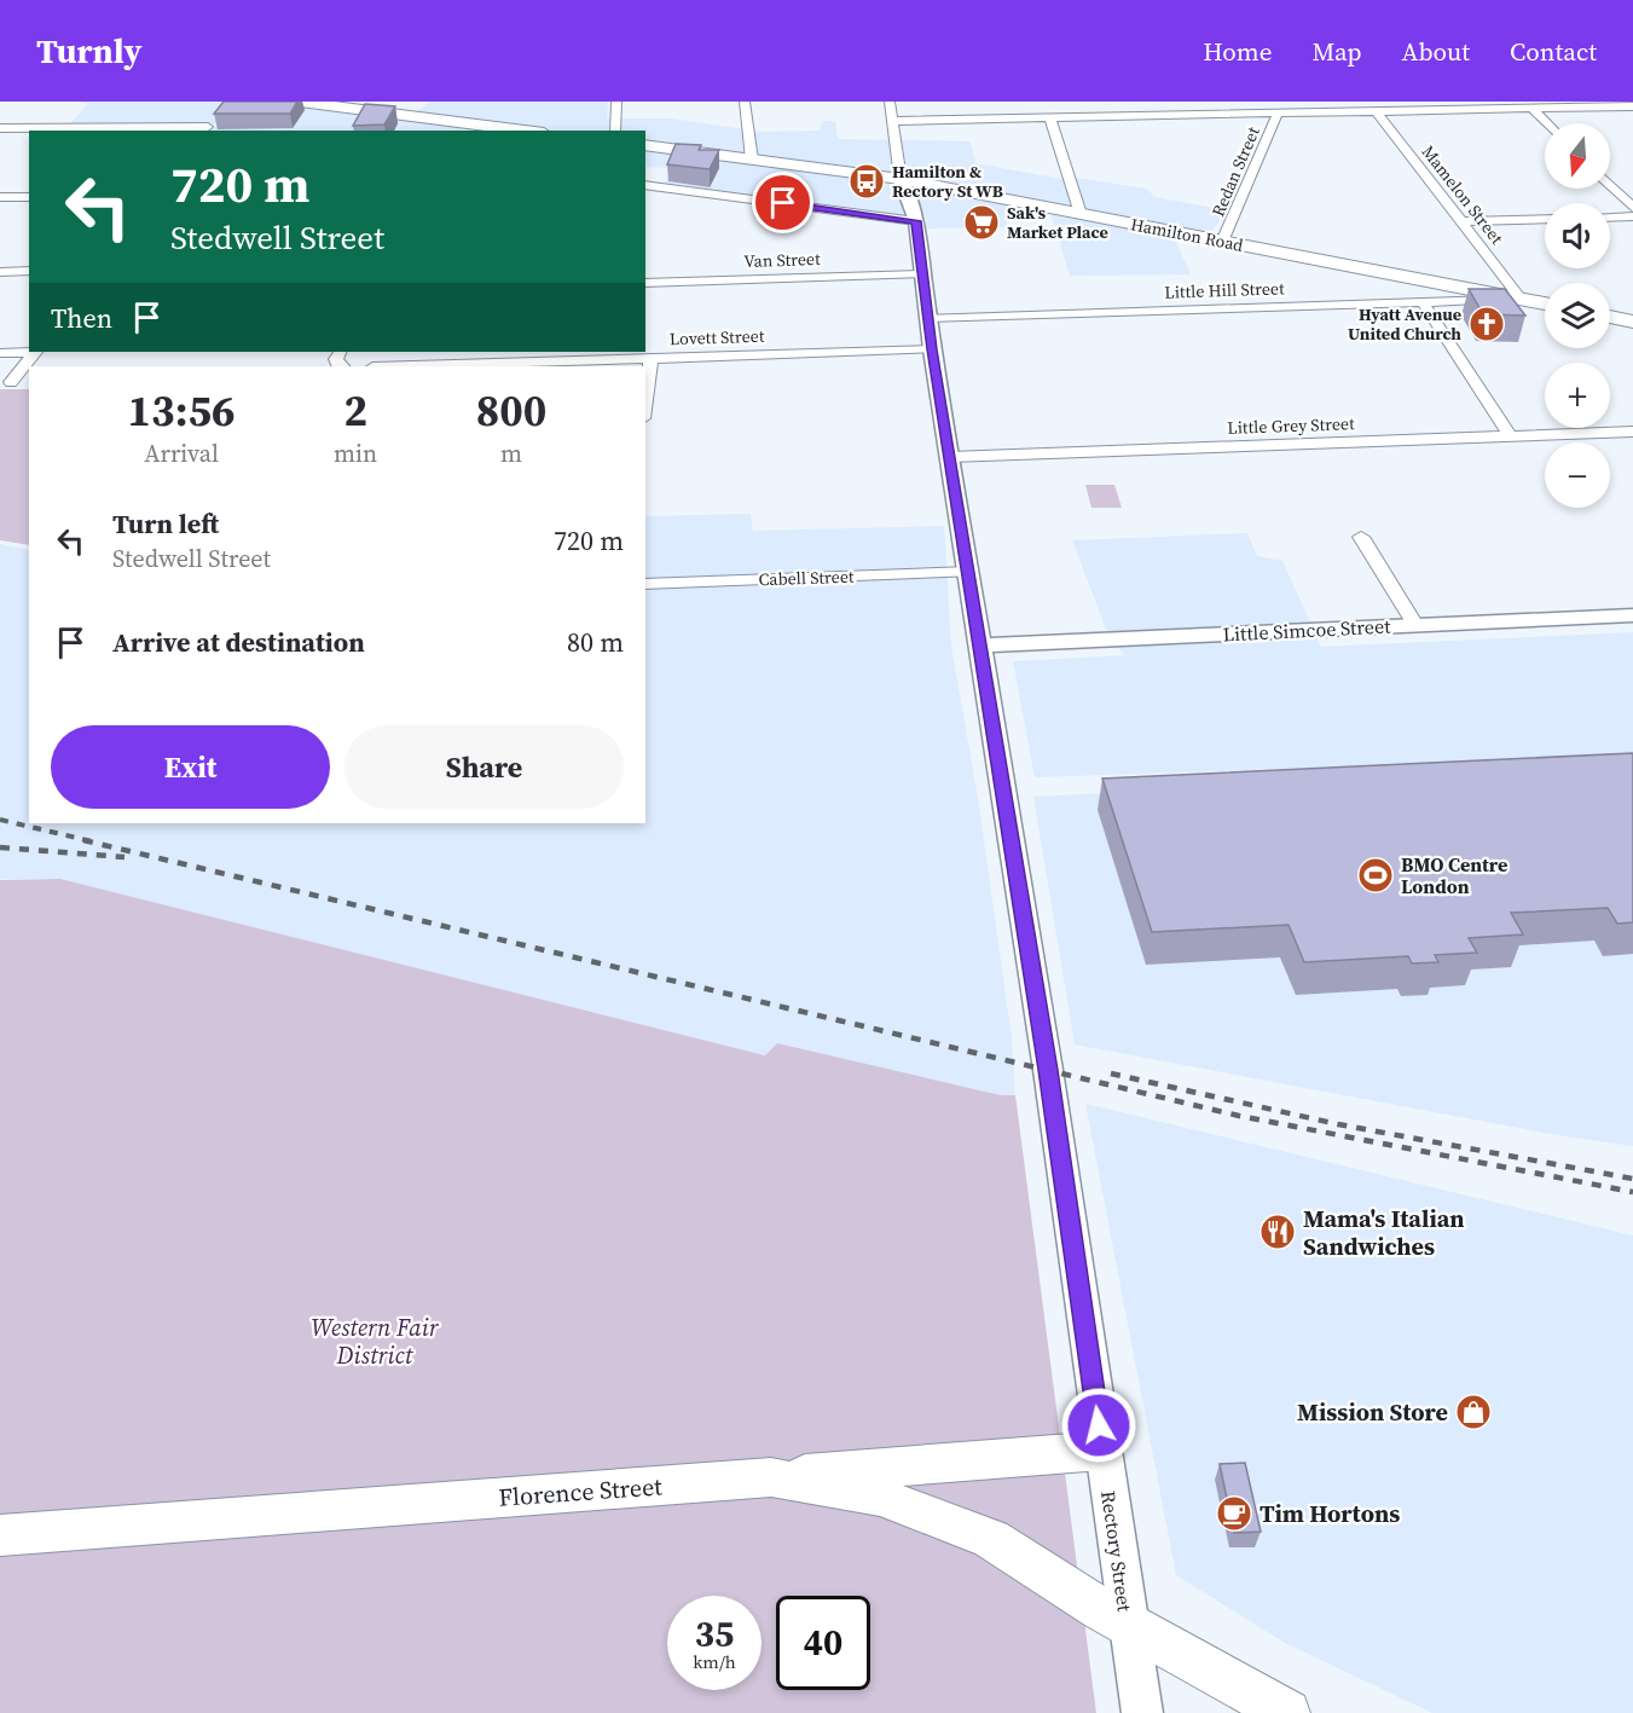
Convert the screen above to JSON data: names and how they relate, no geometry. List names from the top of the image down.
{
  "streets": {
    "main road": ["Hamilton Road", "Florence Street"],
    "street": [
      "Redan Street",
      "Mamelon Street",
      "Van Street",
      "Little Hill Street",
      "Lovett Street",
      "Little Grey Street",
      "Cabell Street",
      "Little Simcoe Street",
      "Rectory Street"
    ]
  },
  "crossings": [
    ["Redan Street", "Hamilton Road"],
    ["Mamelon Street", "Hamilton Road"],
    ["Mamelon Street", "Little Hill Street"],
    ["Hamilton Road", "Little Hill Street"],
    ["Hamilton Road", "Rectory Street"],
    ["Van Street", "Rectory Street"],
    ["Little Hill Street", "Rectory Street"],
    ["Lovett Street", "Rectory Street"],
    ["Little Grey Street", "Rectory Street"],
    ["Cabell Street", "Rectory Street"],
    ["Little Simcoe Street", "Rectory Street"],
    ["Florence Street", "Rectory Street"]
  ],
  "parks": ["Western Fair District"],
  "places": {
    "bus stop": ["Hamilton & Rectory St WB"],
    "supermarket": ["Sak's Market Place"],
    "church": ["Hyatt Avenue United Church"],
    "sports": ["BMO Centre London"],
    "restaurant": ["Mama's Italian Sandwiches"],
    "shop": ["Mission Store"],
    "cafe": ["Tim Hortons"]
  },
  "north": "bottom",
  "page": {
    "header": "Turnly",
    "nav": [
      "Home",
      "Map",
      "About",
      "Contact"
    ],
    "map_buttons": ["+", "−"],
    "turn": ["720 m", "Stedwell Street"],
    "then": "Then",
    "eta": [
      "13:56",
      "Arrival",
      "2",
      "min",
      "800",
      "m"
    ],
    "list": [
      {
        "name": "Turn left",
        "note": "Stedwell Street",
        "value": "720 m"
      },
      {
        "name": "Arrive at destination",
        "value": "80 m"
      }
    ],
    "buttons": ["Exit", "Share"],
    "speed": "35 km/h",
    "limit": "40"
  }
}
